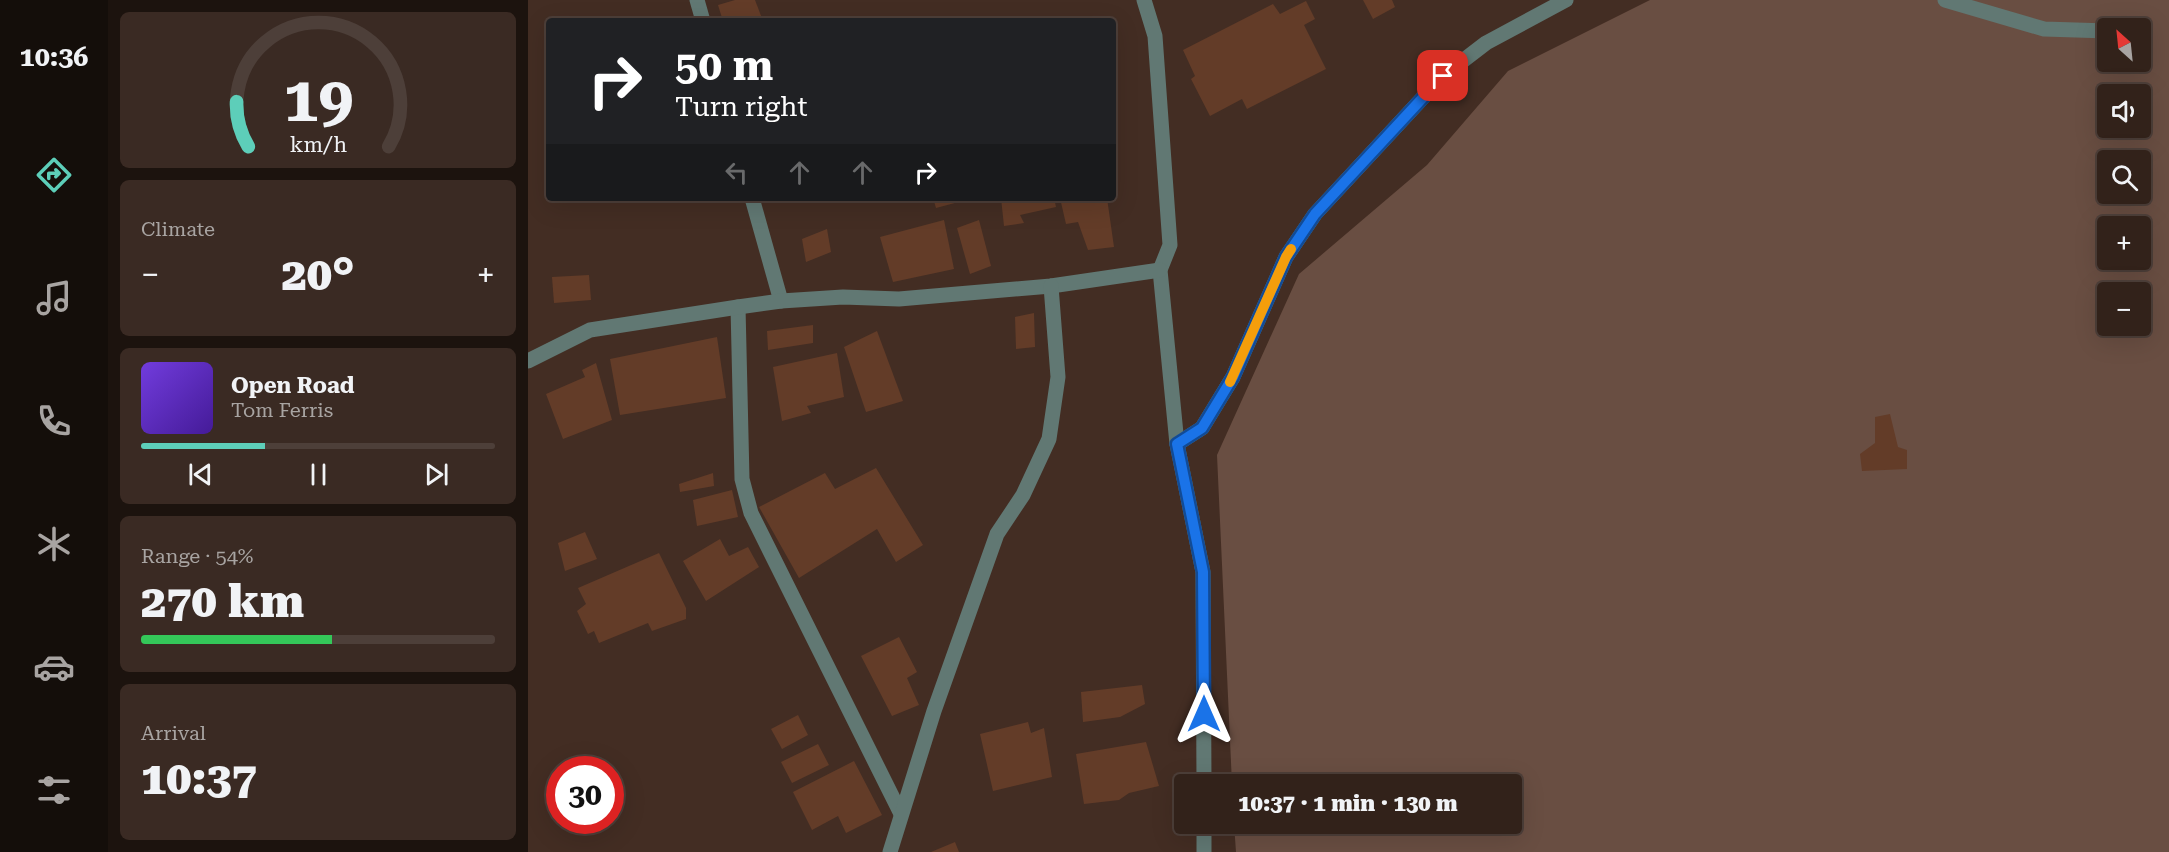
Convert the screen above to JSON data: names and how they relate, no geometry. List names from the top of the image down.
{
  "north": "top left",
  "page": {
    "tabs": "10:36",
    "map_buttons": ["+", "−"],
    "turn": ["50 m", "Turn right"],
    "tile": [
      "Climate",
      ["Range · 54%", "270 km"],
      ["Arrival", "10:37"]
    ],
    "heat": ["−", "20°", "+"],
    "song": ["Open Road", "Tom Ferris"],
    "limit": "30",
    "trip": "10:37 · 1 min · 130 m",
    "gauge": ["19", "km/h"]
  }
}
